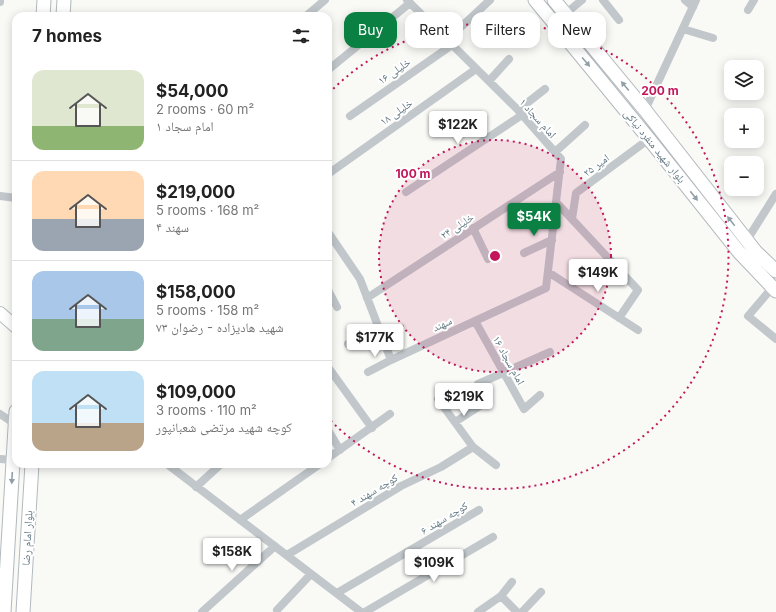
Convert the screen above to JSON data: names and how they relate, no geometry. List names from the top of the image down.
{
  "streets": {
    "main road": ["بلوار شهید منفرد نیاکی", "بلوار امام رضا"],
    "street": [
      "خلیلی ۱۶",
      "خلیلی ۱۸",
      "امام سجاد ۱",
      "امیر ۲۵",
      "خلیلی ۲۴",
      "سهند",
      "امام سجاد ۱۶",
      "کوچه سهند ۴",
      "کوچه سهند ۶"
    ]
  },
  "crossings": [
    ["خلیلی ۱۸", "امام سجاد ۱"],
    ["امام سجاد ۱", "خلیلی ۲۴"],
    ["امام سجاد ۱", "سهند"],
    ["بلوار شهید منفرد نیاکی", "امیر ۲۵"],
    ["سهند", "امام سجاد ۱۶"]
  ],
  "page": {
    "chip": [
      "Buy",
      "Rent",
      "Filters",
      "New"
    ],
    "heading": "7 homes",
    "map_buttons": ["+", "−"],
    "list": [
      {
        "name": "$54,000",
        "note": "2 rooms · 60 m² · امام سجاد ۱"
      },
      {
        "name": "$219,000",
        "note": "5 rooms · 168 m² · سهند ۴"
      },
      {
        "name": "$158,000",
        "note": "5 rooms · 158 m² · شهید هادیزاده - رضوان ۷۳"
      },
      {
        "name": "$109,000",
        "note": "3 rooms · 110 m² · کوچه شهید مرتضی شعبانپور"
      }
    ],
    "price": [
      "$122K",
      "$54K",
      "$149K",
      "$177K",
      "$219K",
      "$158K",
      "$109K"
    ]
  },
  "rings": ["200 m", "100 m"]
}
